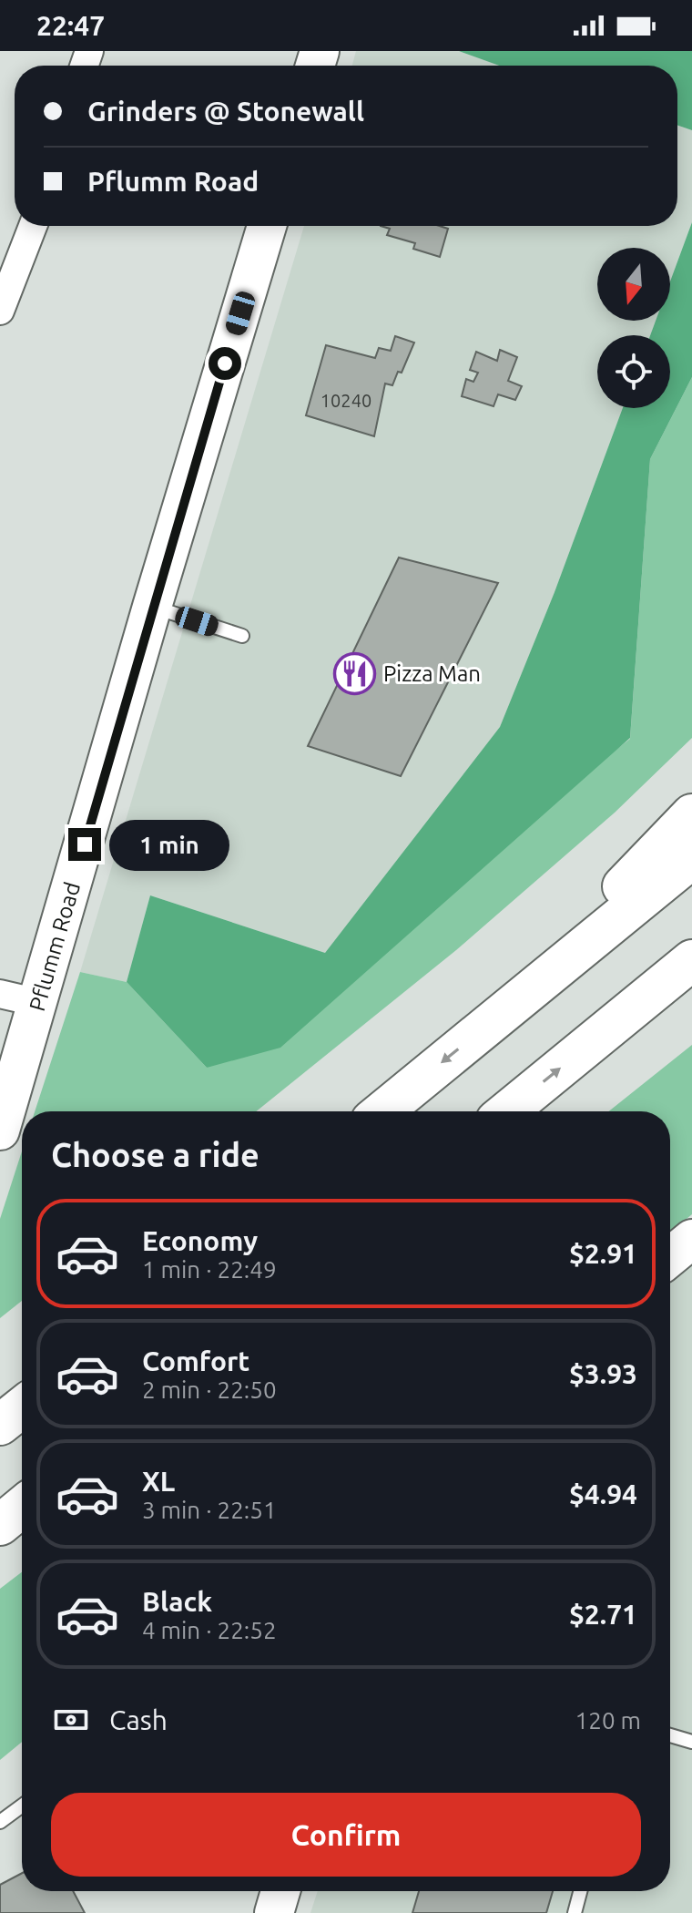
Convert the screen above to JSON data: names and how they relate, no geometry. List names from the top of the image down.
{
  "streets": {
    "main road": ["Pflumm Road"]
  },
  "places": {
    "restaurant": ["Pizza Man"]
  },
  "house_numbers": ["10240"],
  "north": "bottom",
  "page": {
    "status": "22:47",
    "banner": ["Grinders @ Stonewall", "Pflumm Road"],
    "bubble": "1 min",
    "heading": "Choose a ride",
    "list": [
      {
        "name": "Economy",
        "note": "1 min · 22:49",
        "value": "$2.91"
      },
      {
        "name": "Comfort",
        "note": "2 min · 22:50",
        "value": "$3.93"
      },
      {
        "name": "XL",
        "note": "3 min · 22:51",
        "value": "$4.94"
      },
      {
        "name": "Black",
        "note": "4 min · 22:52",
        "value": "$2.71"
      }
    ],
    "pay": ["Cash", "120 m"],
    "buttons": "Confirm"
  }
}
